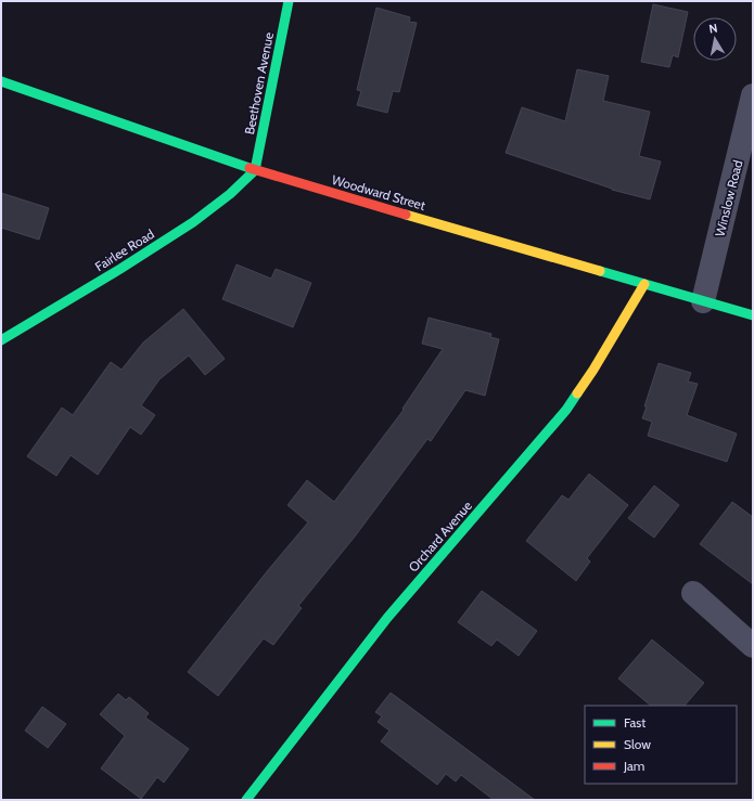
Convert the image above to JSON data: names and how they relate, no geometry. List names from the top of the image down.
{
  "streets": {
    "street": [
      "Beethoven Avenue",
      "Woodward Street",
      "Winslow Road",
      "Fairlee Road",
      "Orchard Avenue"
    ]
  },
  "crossings": [
    ["Beethoven Avenue", "Woodward Street"],
    ["Beethoven Avenue", "Fairlee Road"],
    ["Woodward Street", "Winslow Road"],
    ["Woodward Street", "Fairlee Road"],
    ["Woodward Street", "Orchard Avenue"]
  ],
  "legend": ["Fast", "Slow", "Jam"],
  "north": "top"
}
